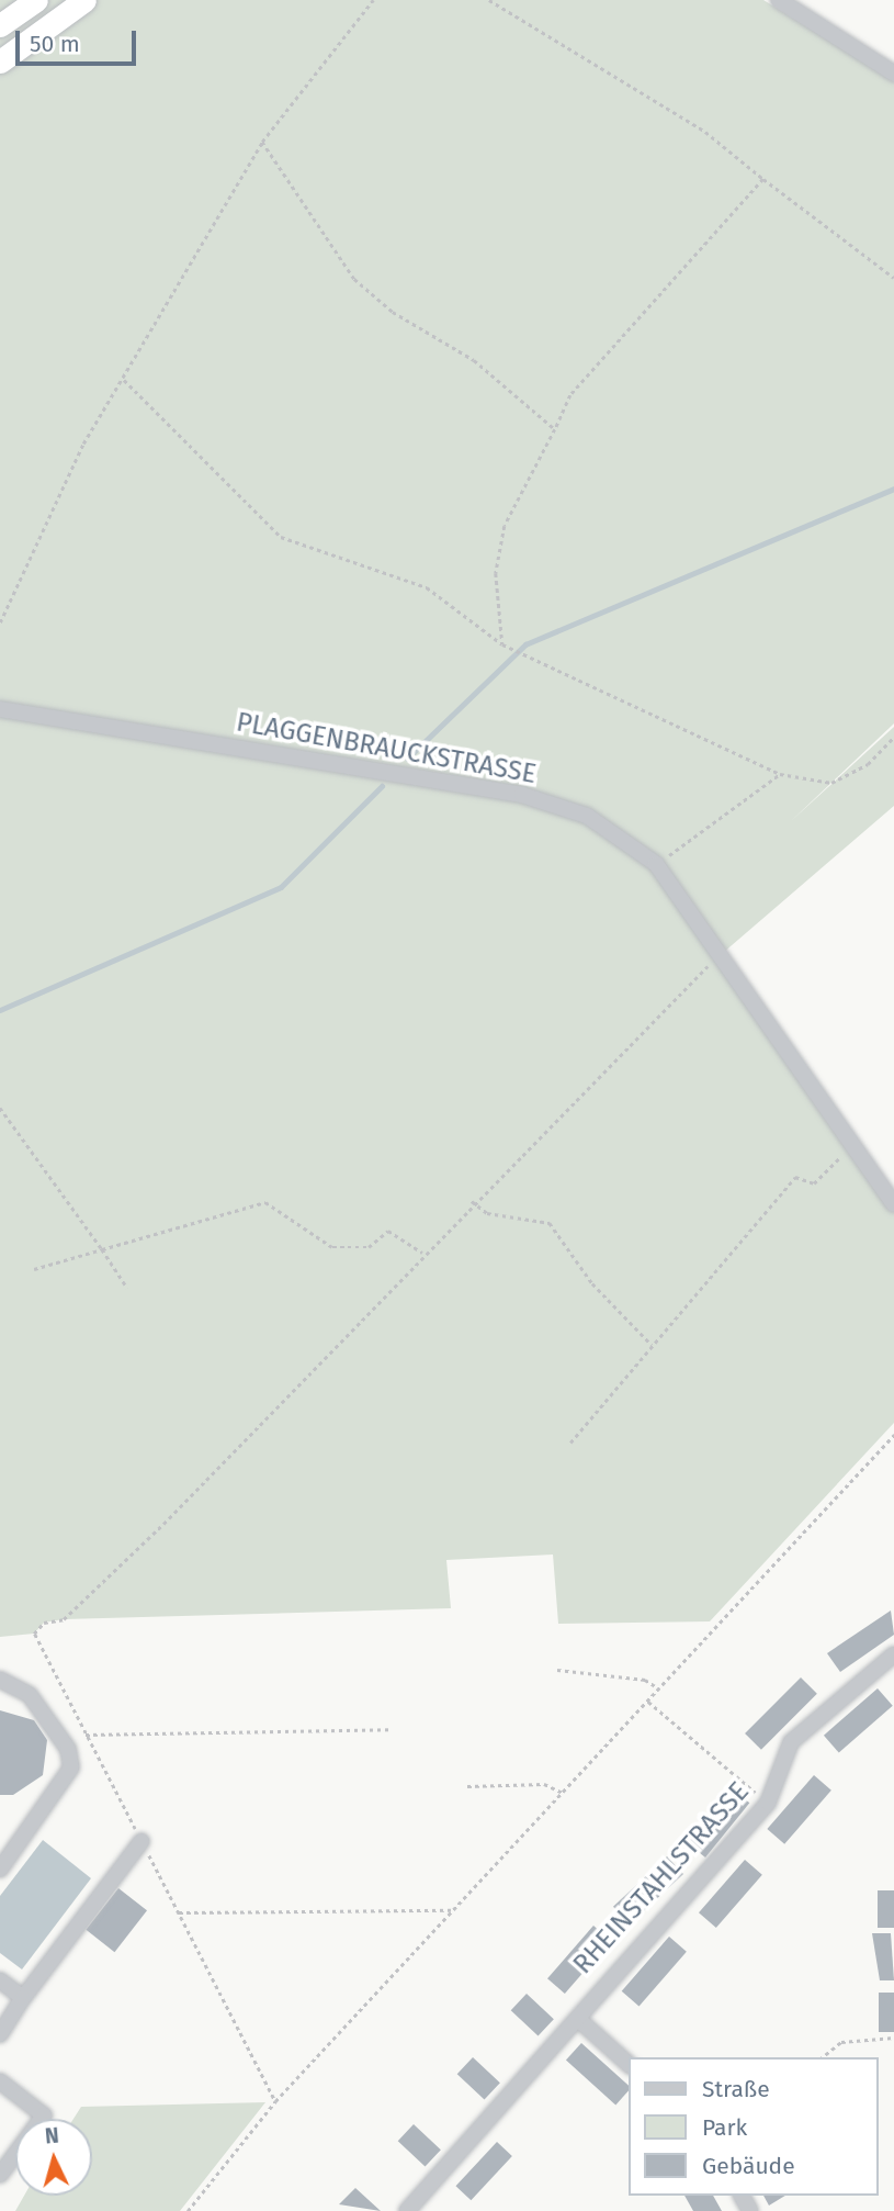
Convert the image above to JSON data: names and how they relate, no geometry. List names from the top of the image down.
{
  "streets": {
    "street": ["PLAGGENBRAUCKSTRASSE", "RHEINSTAHLSTRASSE"]
  },
  "legend": ["Straße", "Park", "Gebäude"],
  "scale_bar": "50 m",
  "north": "top"
}
